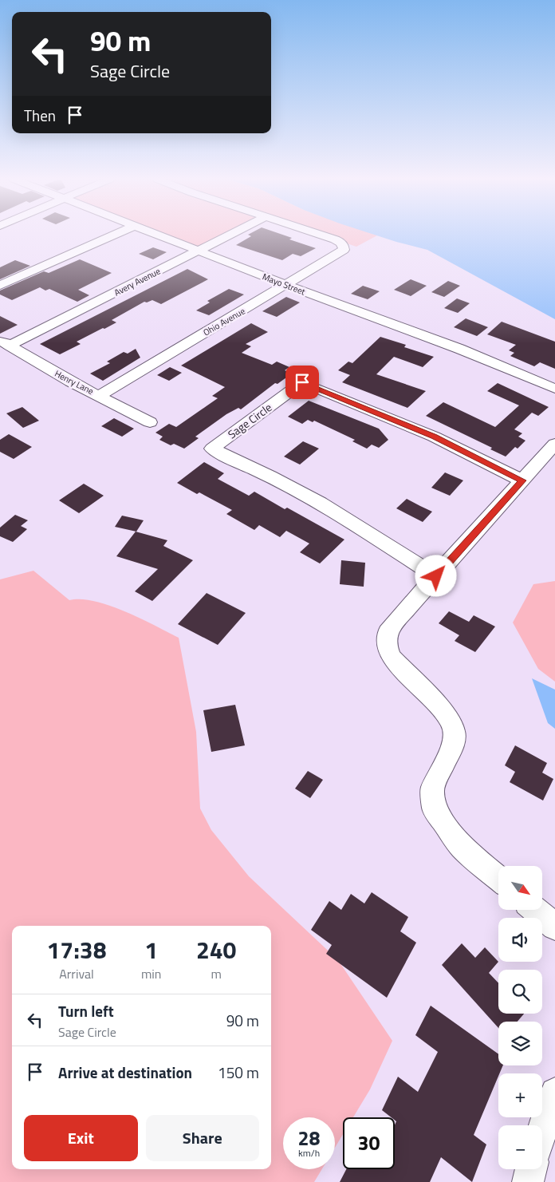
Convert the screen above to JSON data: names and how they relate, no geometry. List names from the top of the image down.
{
  "streets": {
    "street": [
      "Avery Avenue",
      "Mayo Street",
      "Ohio Avenue",
      "Henry Lane",
      "Sage Circle"
    ]
  },
  "crossings": [
    ["Avery Avenue", "Mayo Street"],
    ["Avery Avenue", "Henry Lane"],
    ["Mayo Street", "Ohio Avenue"],
    ["Ohio Avenue", "Henry Lane"]
  ],
  "north": "bottom right",
  "page": {
    "turn": ["90 m", "Sage Circle"],
    "then": "Then",
    "map_buttons": ["+", "−"],
    "eta": [
      "17:38",
      "Arrival",
      "1",
      "min",
      "240",
      "m"
    ],
    "list": [
      {
        "name": "Turn left",
        "note": "Sage Circle",
        "value": "90 m"
      },
      {
        "name": "Arrive at destination",
        "value": "150 m"
      }
    ],
    "buttons": ["Exit", "Share"],
    "speed": "28 km/h",
    "limit": "30"
  }
}
